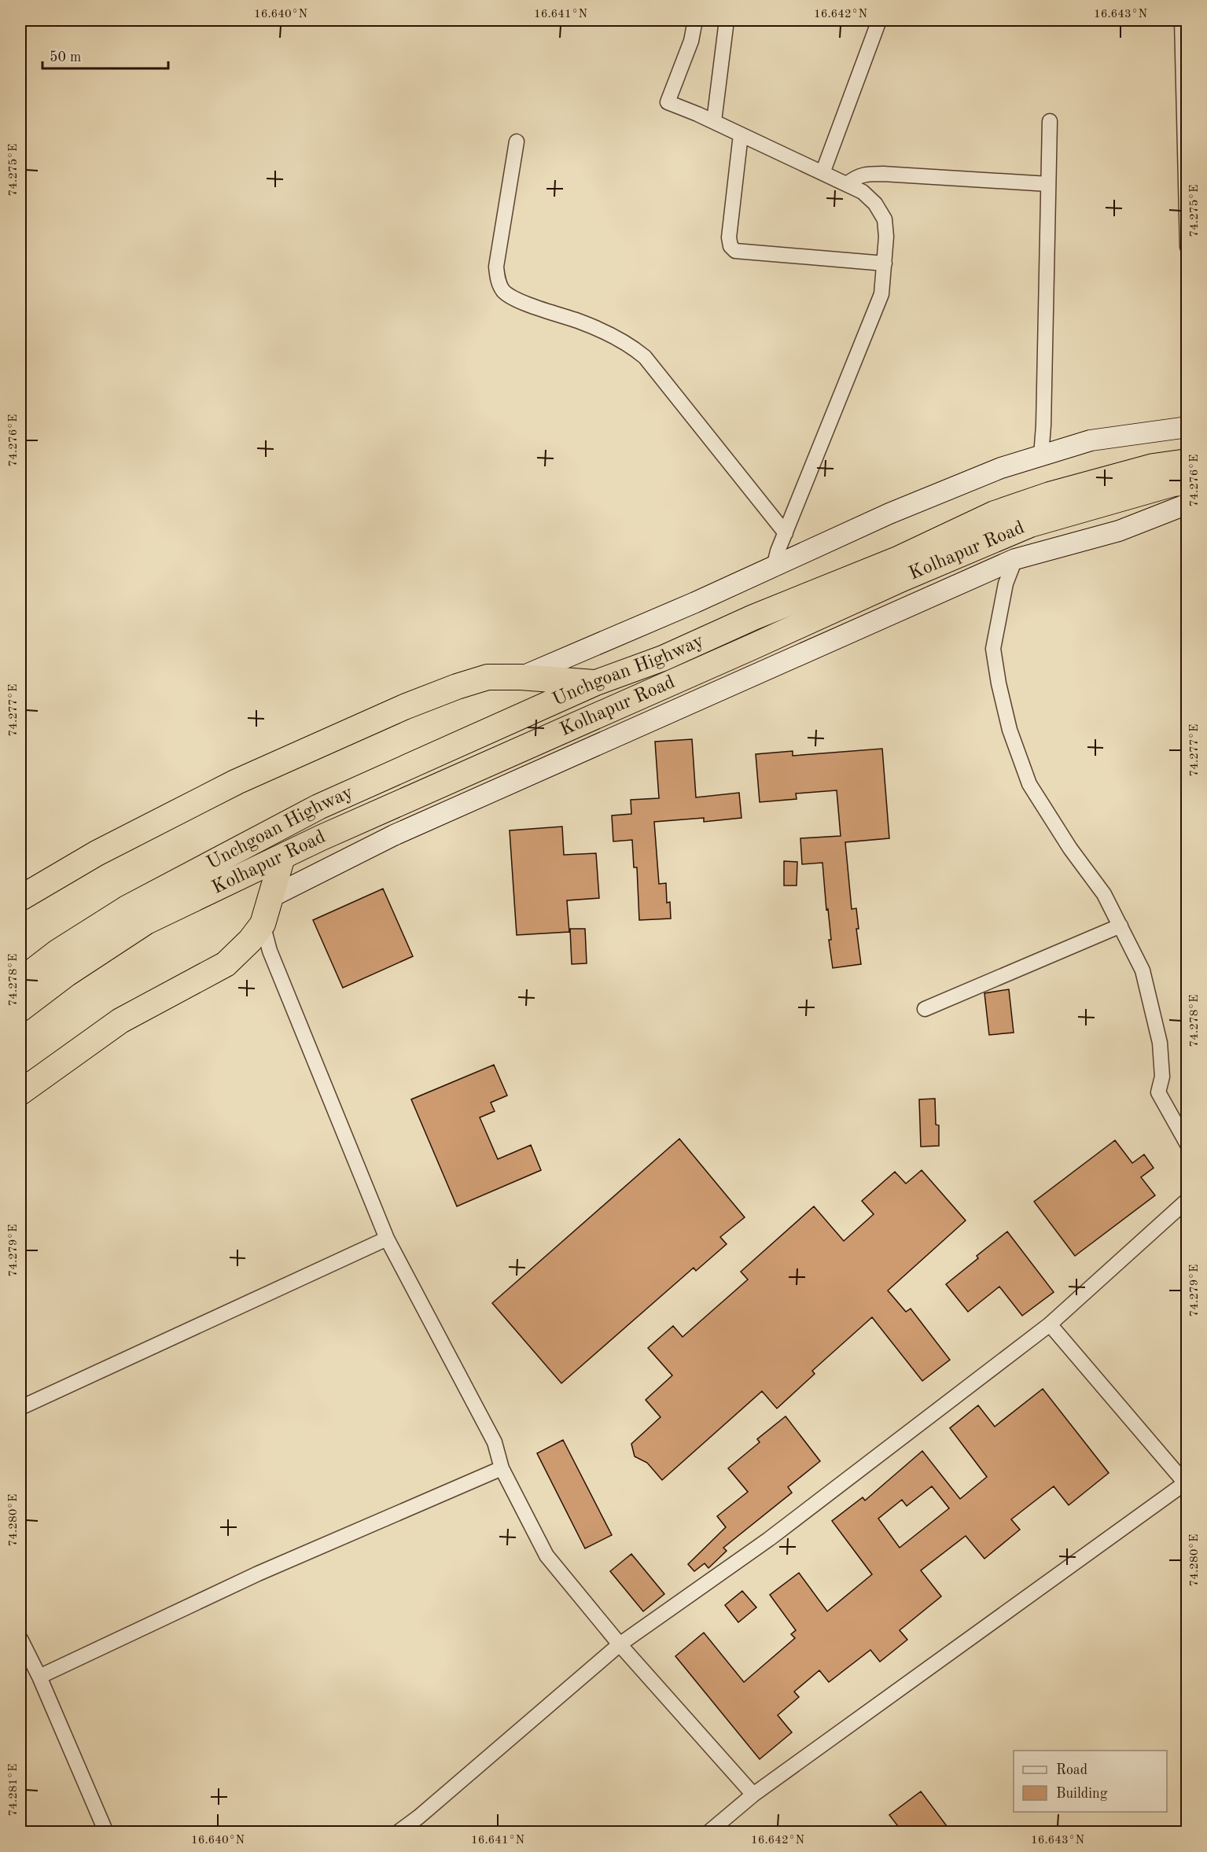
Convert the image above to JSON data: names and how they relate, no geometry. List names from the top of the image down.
{
  "streets": {
    "highway": ["Kolhapur Road", "Unchgoan Highway"]
  },
  "legend": ["Road", "Building"],
  "scale_bar": "50 m",
  "coordinates": [
    "16.640°N",
    "16.641°N",
    "16.642°N",
    "16.643°N",
    "74.275°E",
    "74.276°E",
    "74.277°E",
    "74.278°E",
    "74.279°E",
    "74.280°E",
    "74.281°E"
  ]
}
